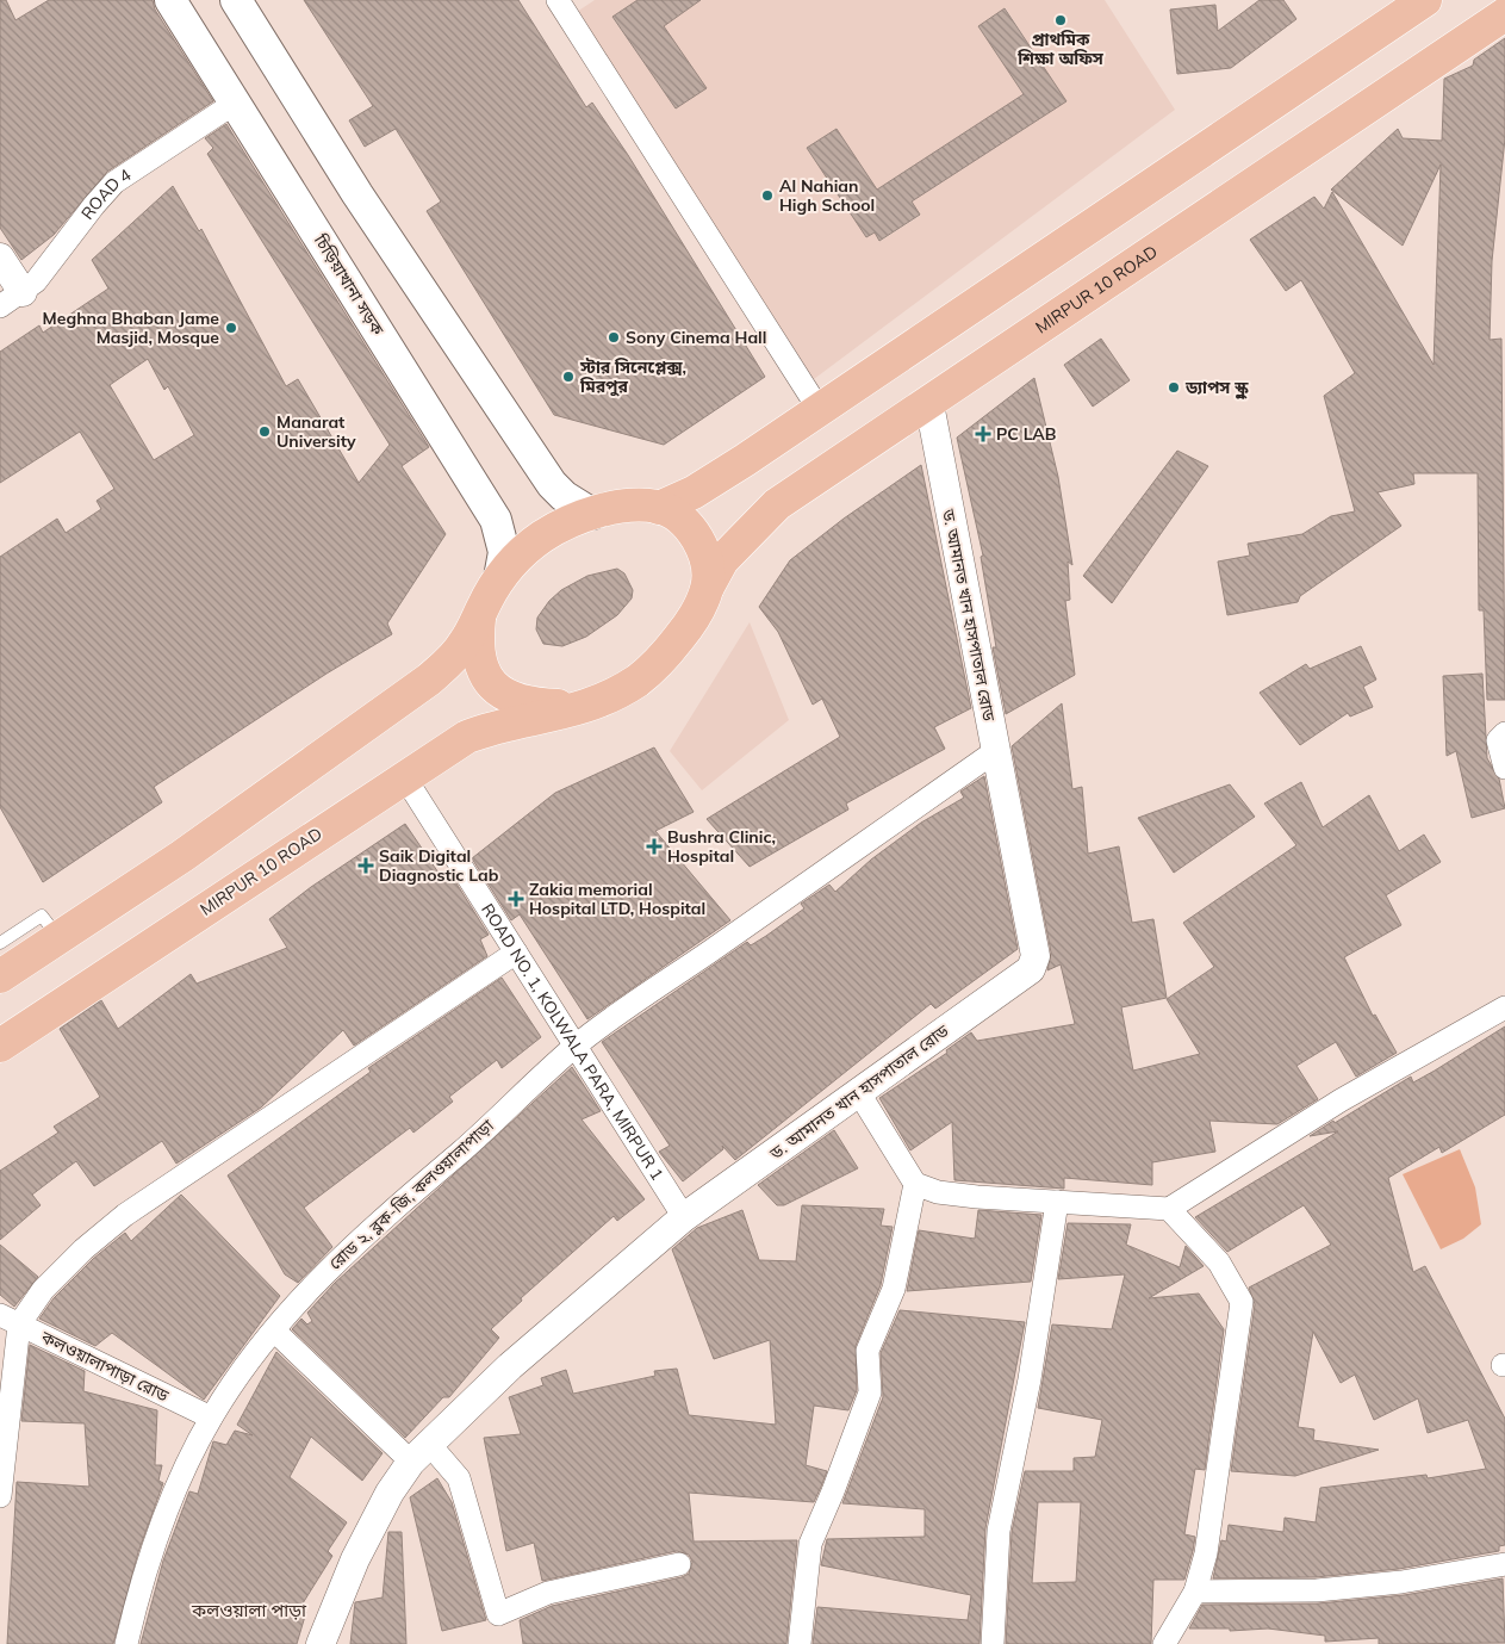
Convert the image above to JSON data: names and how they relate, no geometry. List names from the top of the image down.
{
  "streets": {
    "main road": ["চিড়িয়াখানা সড়ক", "MIRPUR 10 ROAD"],
    "street": [
      "ROAD 4",
      "ড. আমানত খান হাসপাতাল রোড",
      "ROAD NO. 1, KOLWALA PARA, MIRPUR 1",
      "রোড ২, ব্লক-জি, কলওয়ালাপাড়া",
      "কলওয়ালাপাড়া রোড"
    ]
  },
  "crossings": [
    ["ROAD 4", "চিড়িয়াখানা সড়ক"],
    ["MIRPUR 10 ROAD", "ড. আমানত খান হাসপাতাল রোড"],
    ["MIRPUR 10 ROAD", "ROAD NO. 1, KOLWALA PARA, MIRPUR 1"],
    ["ড. আমানত খান হাসপাতাল রোড", "ROAD NO. 1, KOLWALA PARA, MIRPUR 1"],
    ["ড. আমানত খান হাসপাতাল রোড", "রোড ২, ব্লক-জি, কলওয়ালাপাড়া"],
    ["ROAD NO. 1, KOLWALA PARA, MIRPUR 1", "রোড ২, ব্লক-জি, কলওয়ালাপাড়া"],
    ["রোড ২, ব্লক-জি, কলওয়ালাপাড়া", "কলওয়ালাপাড়া রোড"]
  ],
  "districts": ["কলওয়ালা পাড়া"],
  "places": {
    "other": [
      "প্রাথমিক শিক্ষা অফিস",
      "Al Nahian High School",
      "Meghna Bhaban Jame Masjid, Mosque",
      "Sony Cinema Hall",
      "স্টার সিনেপ্লেক্স, মিরপুর",
      "ড্যাপস স্কুল",
      "Manarat University"
    ],
    "health": [
      "PC LAB",
      "Bushra Clinic, Hospital",
      "Saik Digital Diagnostic Lab",
      "Zakia memorial Hospital LTD, Hospital"
    ]
  }
}
